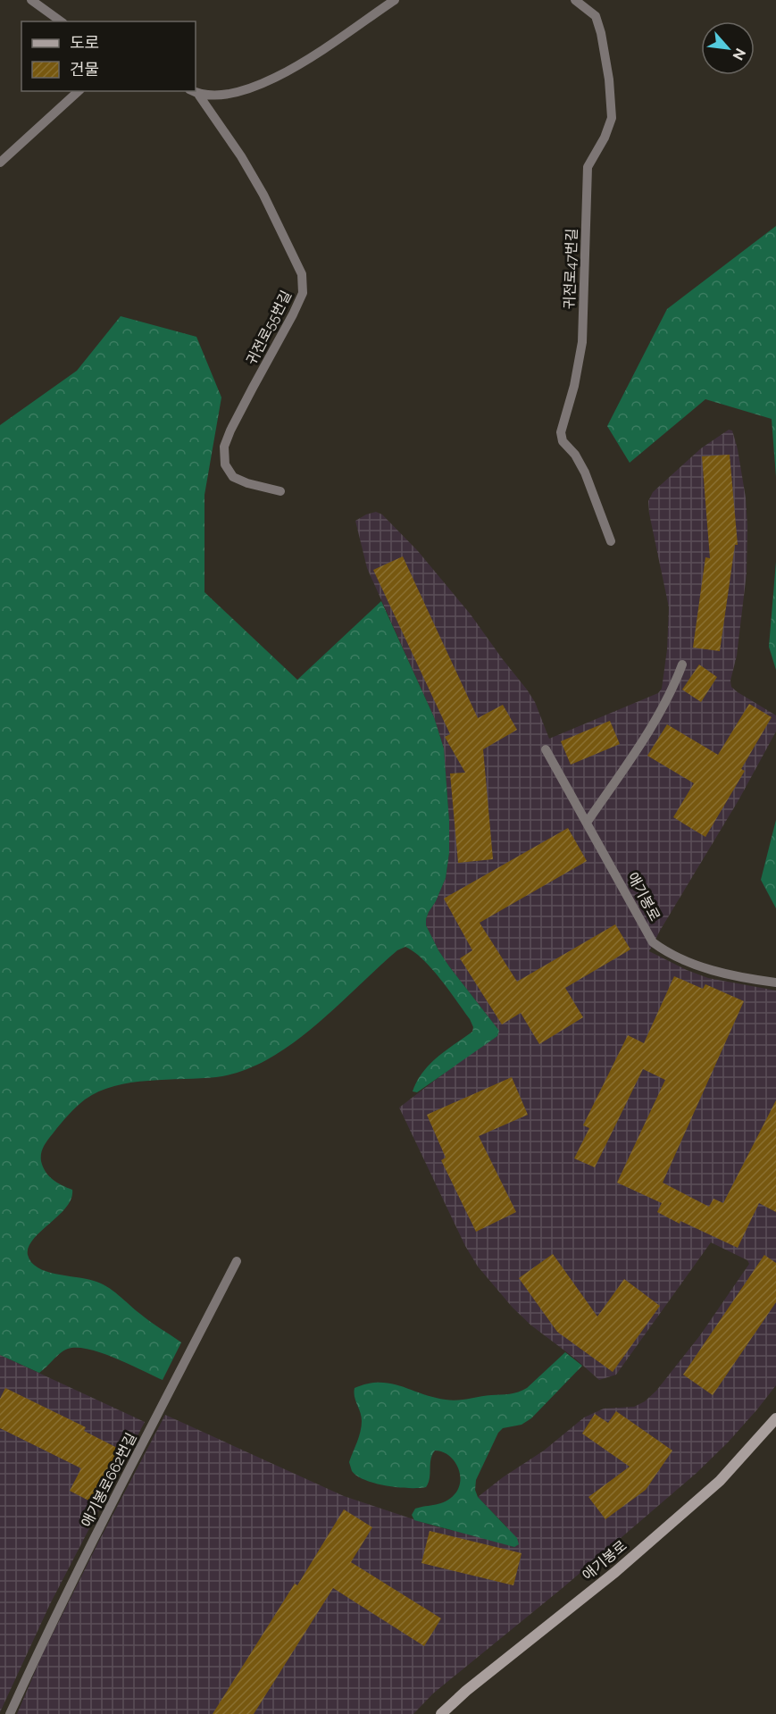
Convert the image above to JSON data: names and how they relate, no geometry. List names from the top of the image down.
{
  "streets": {
    "main road": ["애기봉로"],
    "lane": ["귀전로47번길", "귀전로55번길", "애기봉로662번길"]
  },
  "legend": ["도로", "건물"],
  "north": "bottom right"
}
